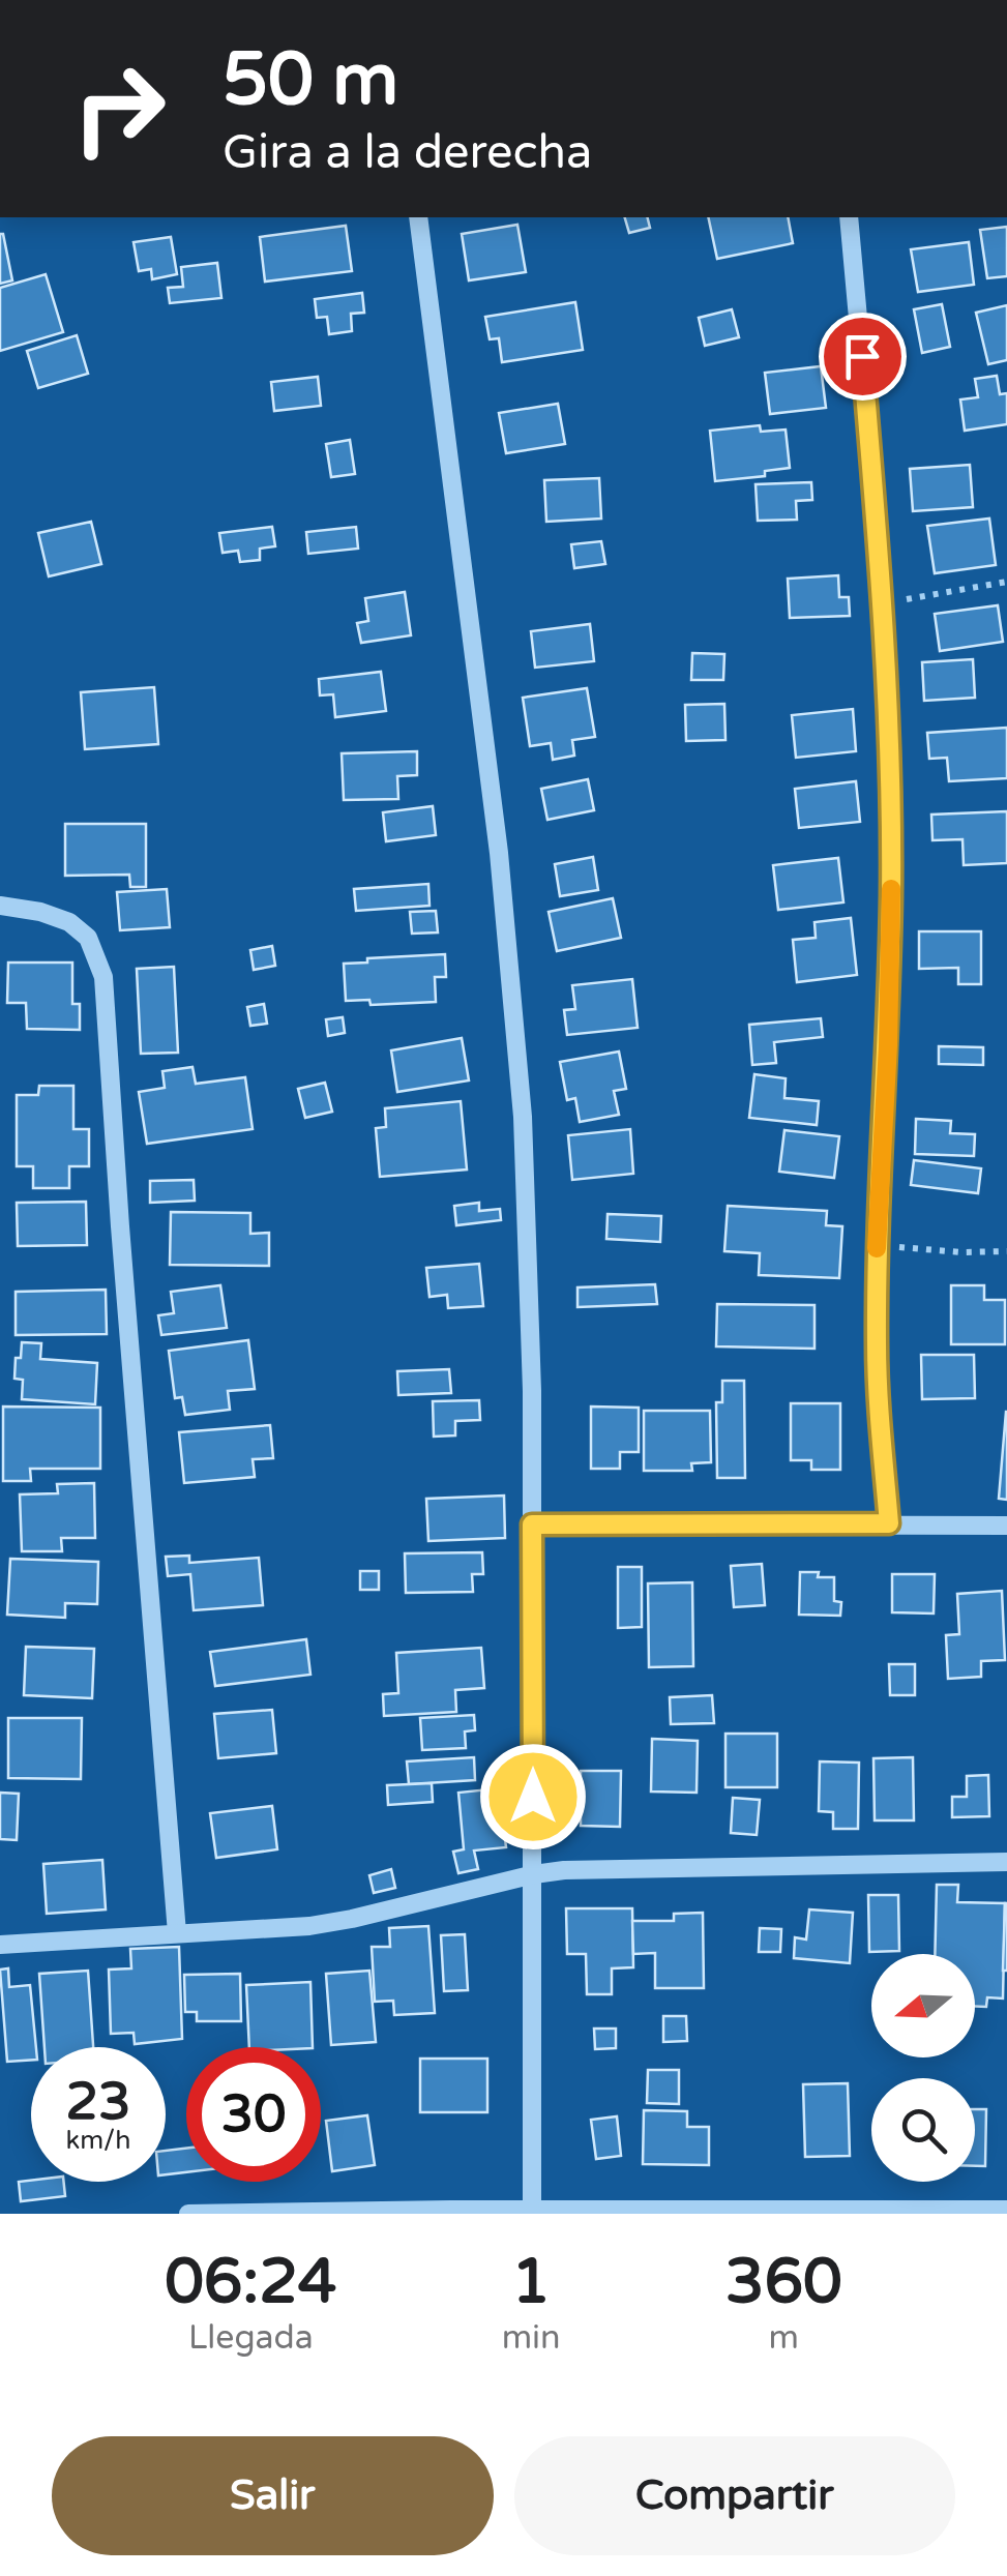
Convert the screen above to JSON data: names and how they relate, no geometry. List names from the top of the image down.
{
  "north": "left",
  "page": {
    "turn": ["50 m", "Gira a la derecha"],
    "speed": "23 km/h",
    "limit": "30",
    "eta": [
      "06:24",
      "Llegada",
      "1",
      "min",
      "360",
      "m"
    ],
    "buttons": ["Salir", "Compartir"]
  }
}
